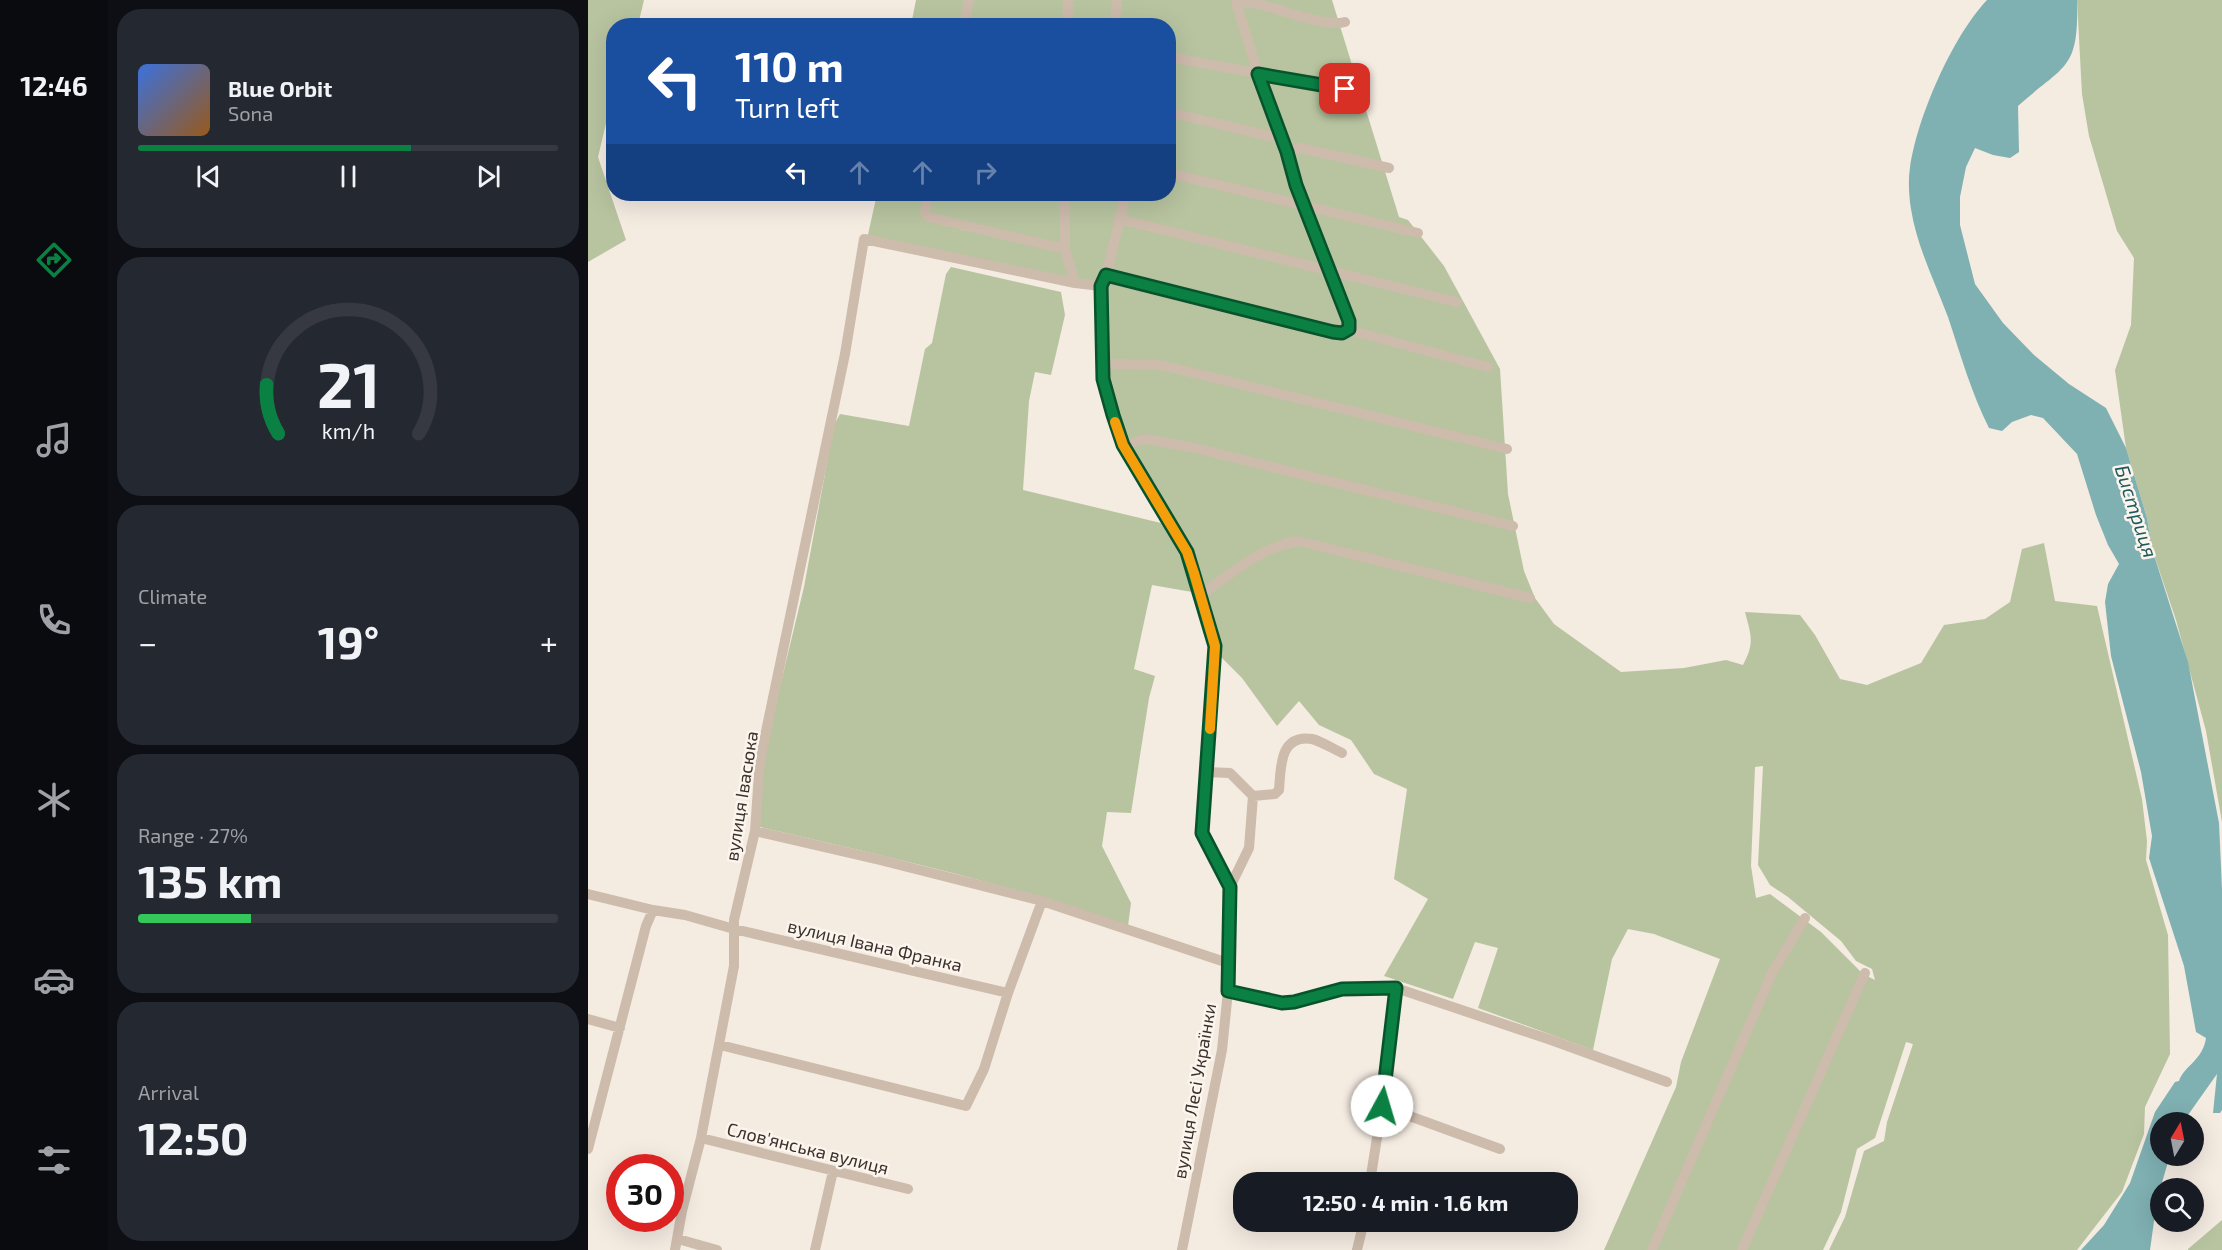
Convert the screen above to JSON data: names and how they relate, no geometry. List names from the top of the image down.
{
  "streets": {
    "street": [
      "вулиця Івасюка",
      "вулиця Івана Франка",
      "вулиця Лесі Українки",
      "Слов'янська вулиця"
    ]
  },
  "crossings": [
    ["вулиця Івасюка", "вулиця Івана Франка"],
    ["вулиця Івасюка", "Слов'янська вулиця"]
  ],
  "water": ["Бистриця"],
  "north": "top",
  "page": {
    "tabs": "12:46",
    "turn": ["110 m", "Turn left"],
    "song": ["Blue Orbit", "Sona"],
    "tile": [
      "Climate",
      ["Range · 27%", "135 km"],
      ["Arrival", "12:50"]
    ],
    "heat": ["−", "19°", "+"],
    "limit": "30",
    "trip": "12:50 · 4 min · 1.6 km",
    "gauge": ["21", "km/h"]
  }
}
